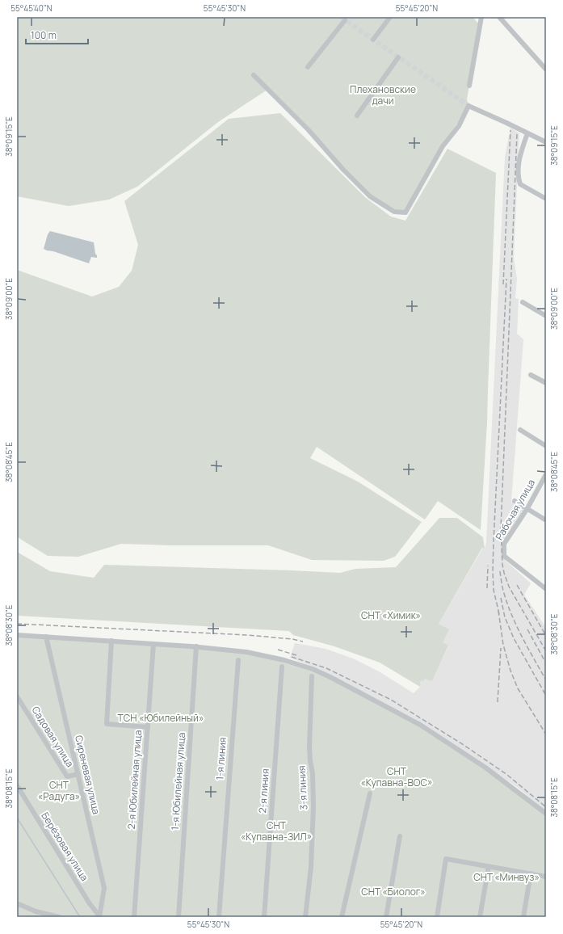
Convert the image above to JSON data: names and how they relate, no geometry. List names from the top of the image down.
{
  "streets": {
    "street": [
      "Рабочая улица",
      "Садовая улица",
      "1-я линия",
      "Сиреневая улица",
      "2-я Юбилейная улица",
      "1-я Юбилейная улица",
      "3-я линия",
      "2-я линия",
      "Берёзовая улица"
    ]
  },
  "crossings": [
    ["Садовая улица", "Сиреневая улица"],
    ["Сиреневая улица", "Берёзовая улица"]
  ],
  "parks": [
    "Плехановские дачи",
    "СНТ «Химик»",
    "ТСН «Юбилейный»",
    "СНТ «Купавна-ВОС»",
    "СНТ «Радуга»",
    "СНТ «Купавна-ЗИЛ»",
    "СНТ «Минвуз»",
    "СНТ «Биолог»"
  ],
  "scale_bar": "100 m",
  "coordinates": [
    "55°45'40\"N",
    "55°45'30\"N",
    "55°45'20\"N",
    "38°09'15\"E",
    "38°09'00\"E",
    "38°08'45\"E",
    "38°08'30\"E",
    "38°08'15\"E"
  ]
}
